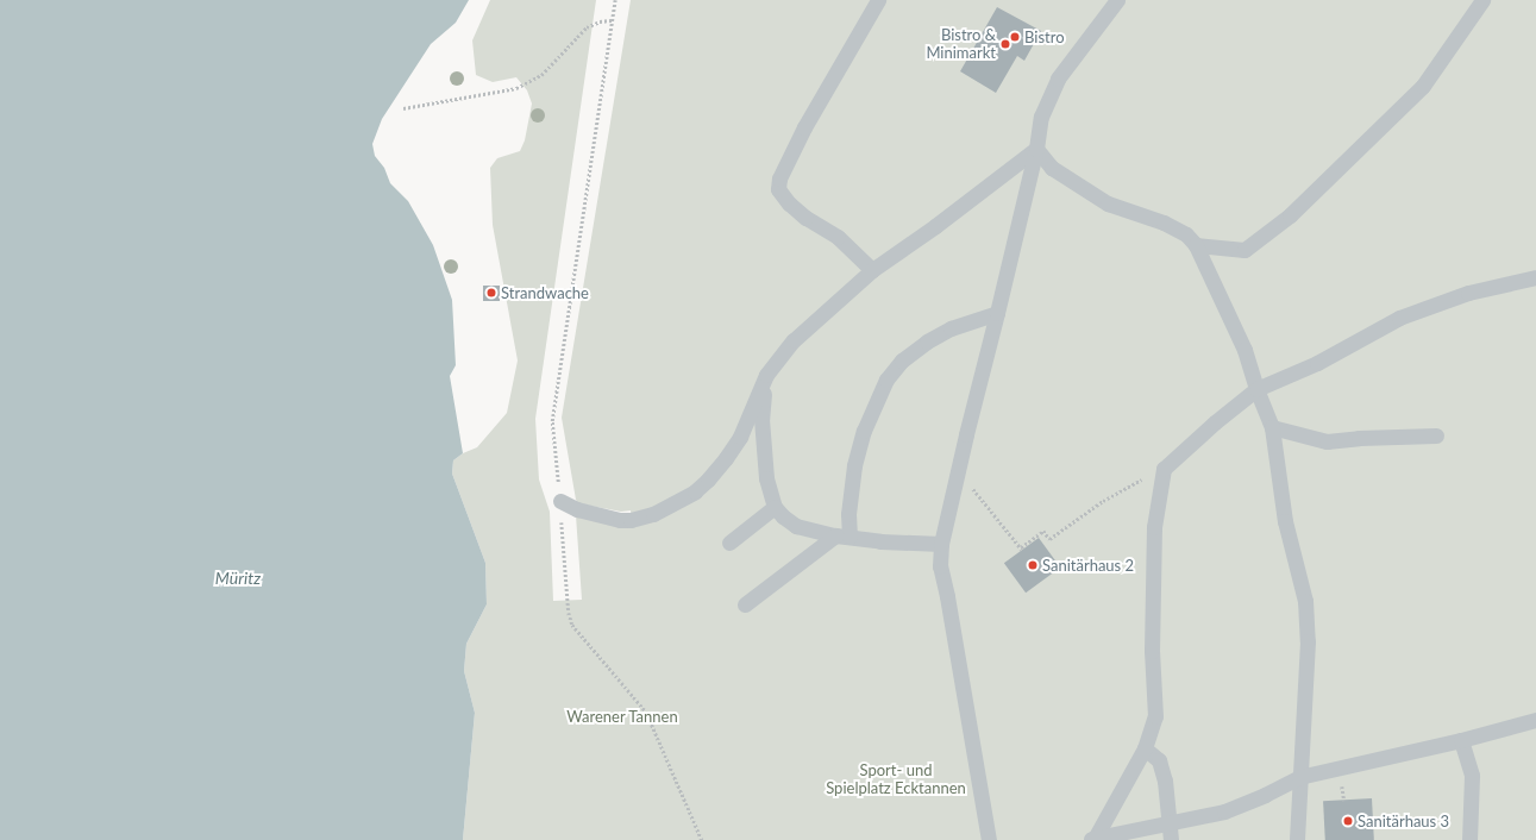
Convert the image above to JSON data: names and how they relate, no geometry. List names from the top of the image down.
{
  "water": ["Müritz"],
  "parks": ["Warener Tannen", "Sport- und Spielplatz Ecktannen"],
  "places": [
    "Bistro",
    "Bistro & Minimarkt",
    "Strandwache",
    "Sanitärhaus 2",
    "Sanitärhaus 3"
  ]
}
